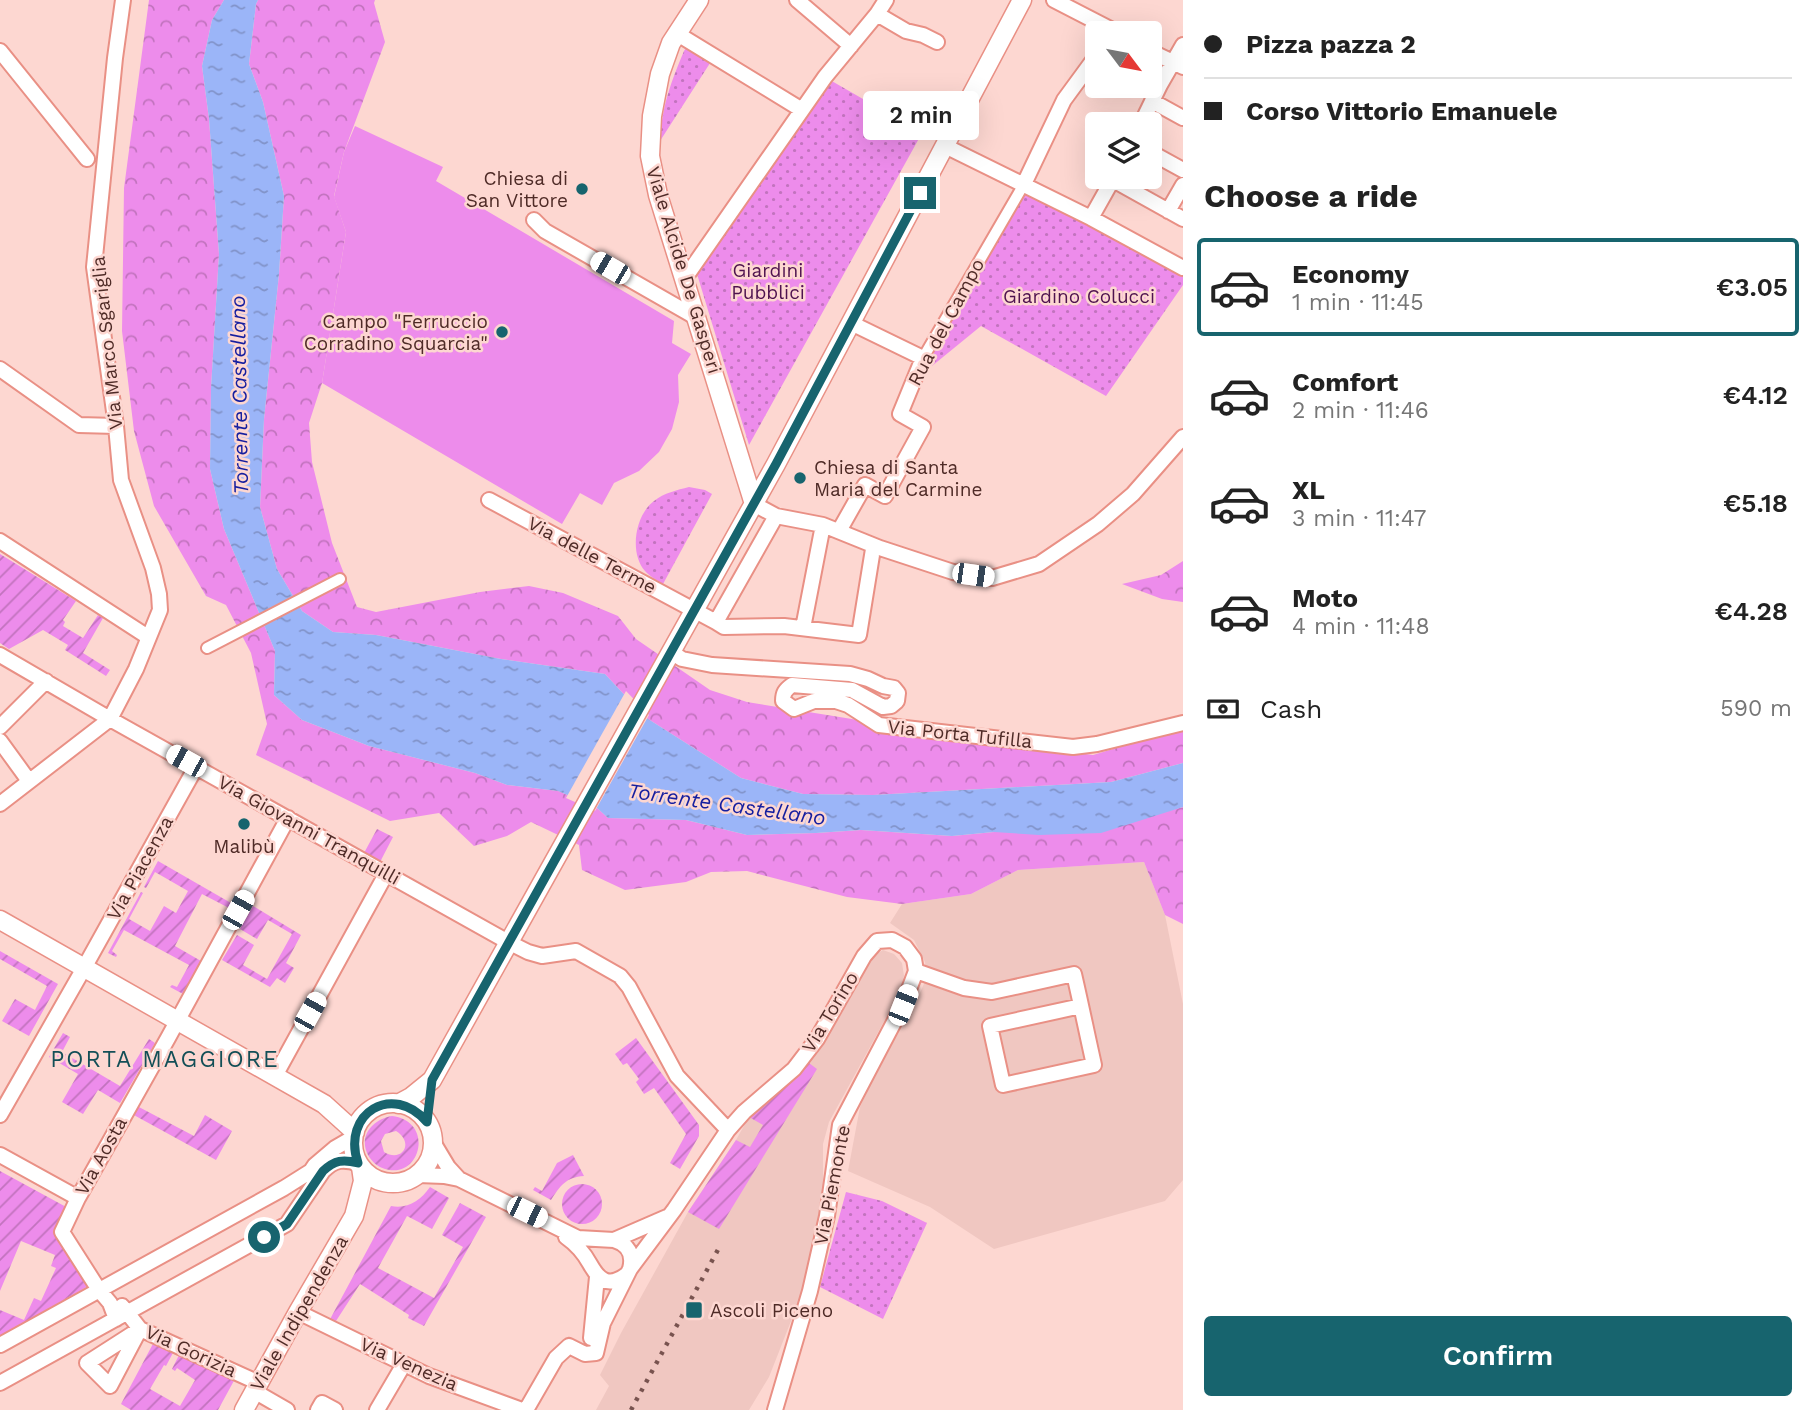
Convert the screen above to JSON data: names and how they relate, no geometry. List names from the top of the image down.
{
  "streets": {
    "street": [
      "Viale Alcide De Gasperi",
      "Rua del Campo",
      "Via Marco Sgariglia",
      "Via delle Terme",
      "Via Porta Tufilla",
      "Via Giovanni Tranquilli",
      "Via Piacenza",
      "Via Torino",
      "Via Aosta",
      "Via Piemonte",
      "Viale Indipendenza",
      "Via Gorizia",
      "Via Venezia"
    ]
  },
  "crossings": [
    ["Via Marco Sgariglia", "Via Giovanni Tranquilli"],
    ["Via Giovanni Tranquilli", "Via Piacenza"],
    ["Via Giovanni Tranquilli", "Via Torino"],
    ["Via Giovanni Tranquilli", "Via Aosta"],
    ["Via Torino", "Via Piemonte"],
    ["Via Aosta", "Via Gorizia"],
    ["Viale Indipendenza", "Via Gorizia"],
    ["Viale Indipendenza", "Via Venezia"]
  ],
  "districts": ["PORTA MAGGIORE"],
  "water": ["Torrente Castellano"],
  "parks": ["Giardini Pubblici", "Giardino Colucci"],
  "places": {
    "other": [
      "Chiesa di San Vittore",
      "Campo \"Ferruccio Corradino Squarcia\"",
      "Chiesa di Santa Maria del Carmine",
      "Malibù"
    ],
    "transit": ["Ascoli Piceno"]
  },
  "north": "bottom right",
  "page": {
    "banner": ["Pizza pazza 2", "Corso Vittorio Emanuele"],
    "bubble": "2 min",
    "heading": "Choose a ride",
    "list": [
      {
        "name": "Economy",
        "note": "1 min · 11:45",
        "value": "€3.05"
      },
      {
        "name": "Comfort",
        "note": "2 min · 11:46",
        "value": "€4.12"
      },
      {
        "name": "XL",
        "note": "3 min · 11:47",
        "value": "€5.18"
      },
      {
        "name": "Moto",
        "note": "4 min · 11:48",
        "value": "€4.28"
      }
    ],
    "pay": ["Cash", "590 m"],
    "buttons": "Confirm"
  }
}
